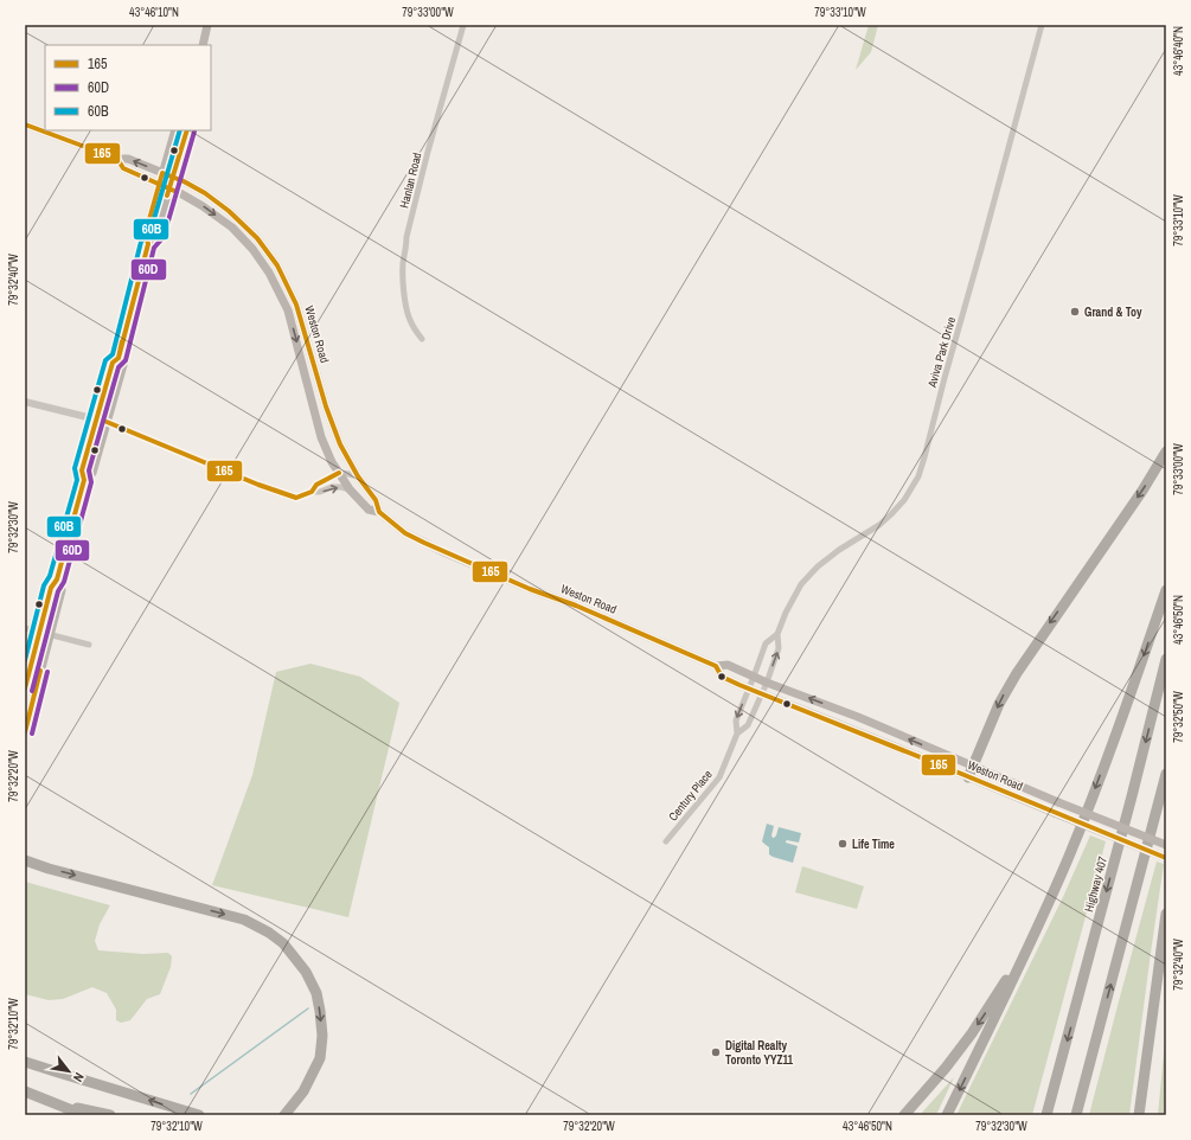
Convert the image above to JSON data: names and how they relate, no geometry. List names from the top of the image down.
{
  "streets": {
    "highway": ["Highway 407"],
    "main road": ["Weston Road"],
    "street": ["Hanlan Road", "Aviva Park Drive", "Century Place"]
  },
  "crossings": [
    ["Weston Road", "Aviva Park Drive"],
    ["Weston Road", "Century Place"],
    ["Aviva Park Drive", "Century Place"]
  ],
  "places": ["Grand & Toy", "Life Time", "Digital Realty Toronto YYZ11"],
  "lines": ["transit line 165", "transit line 60B", "transit line 60D"],
  "legend": ["165", "60D", "60B"],
  "north": "bottom right",
  "coordinates": [
    "43°46'10\"N",
    "79°33'00\"W",
    "79°33'10\"W",
    "43°46'40\"N",
    "79°32'40\"W",
    "79°32'30\"W",
    "43°46'50\"N",
    "79°32'50\"W",
    "79°32'20\"W",
    "79°32'10\"W"
  ]
}
